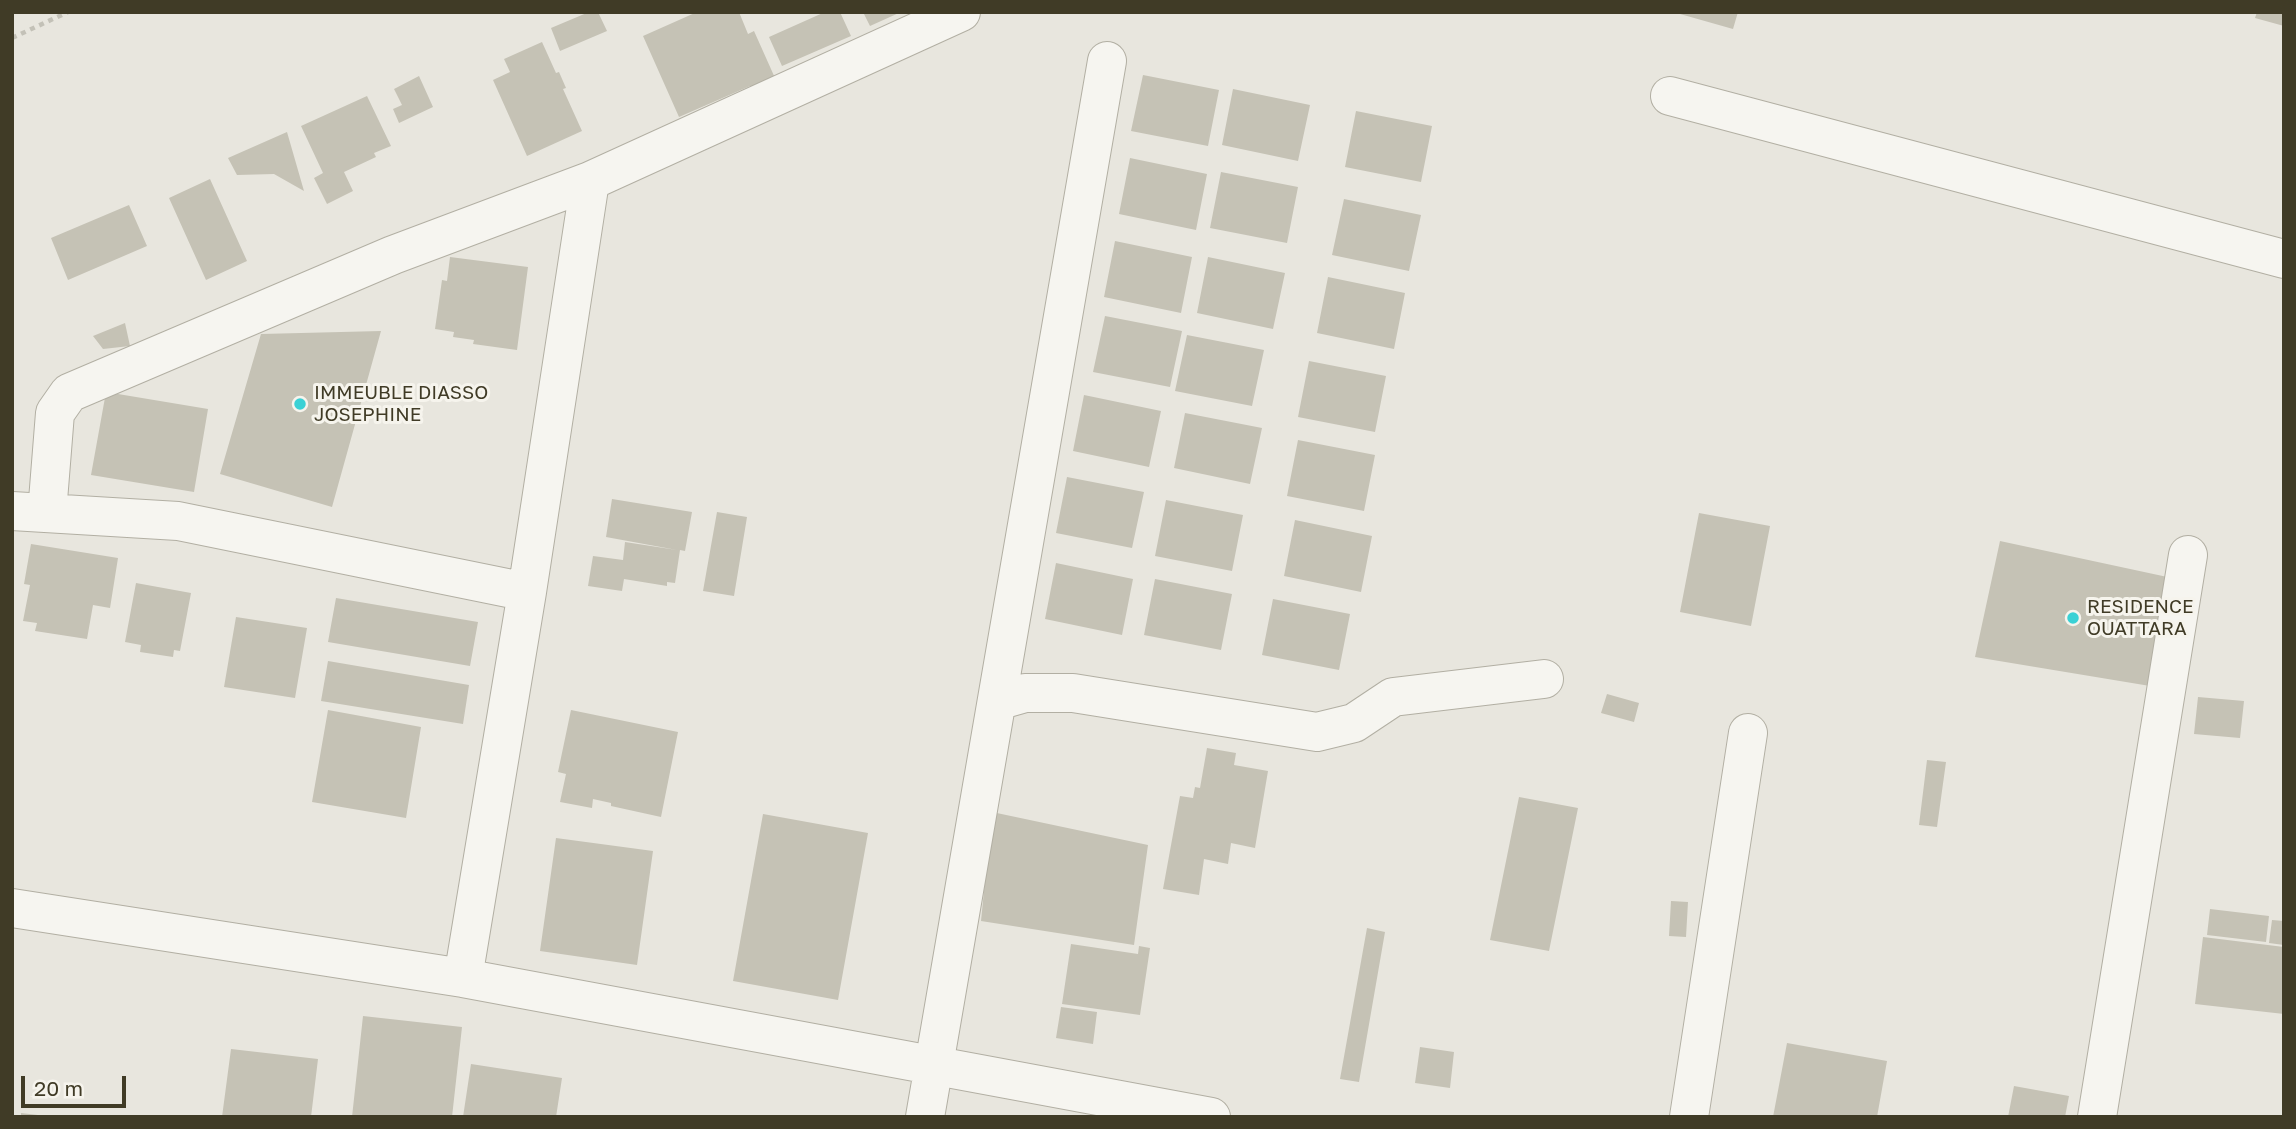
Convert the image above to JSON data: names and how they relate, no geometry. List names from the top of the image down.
{
  "places": ["IMMEUBLE DIASSO JOSEPHINE", "RESIDENCE OUATTARA"],
  "scale_bar": "20 m"
}
